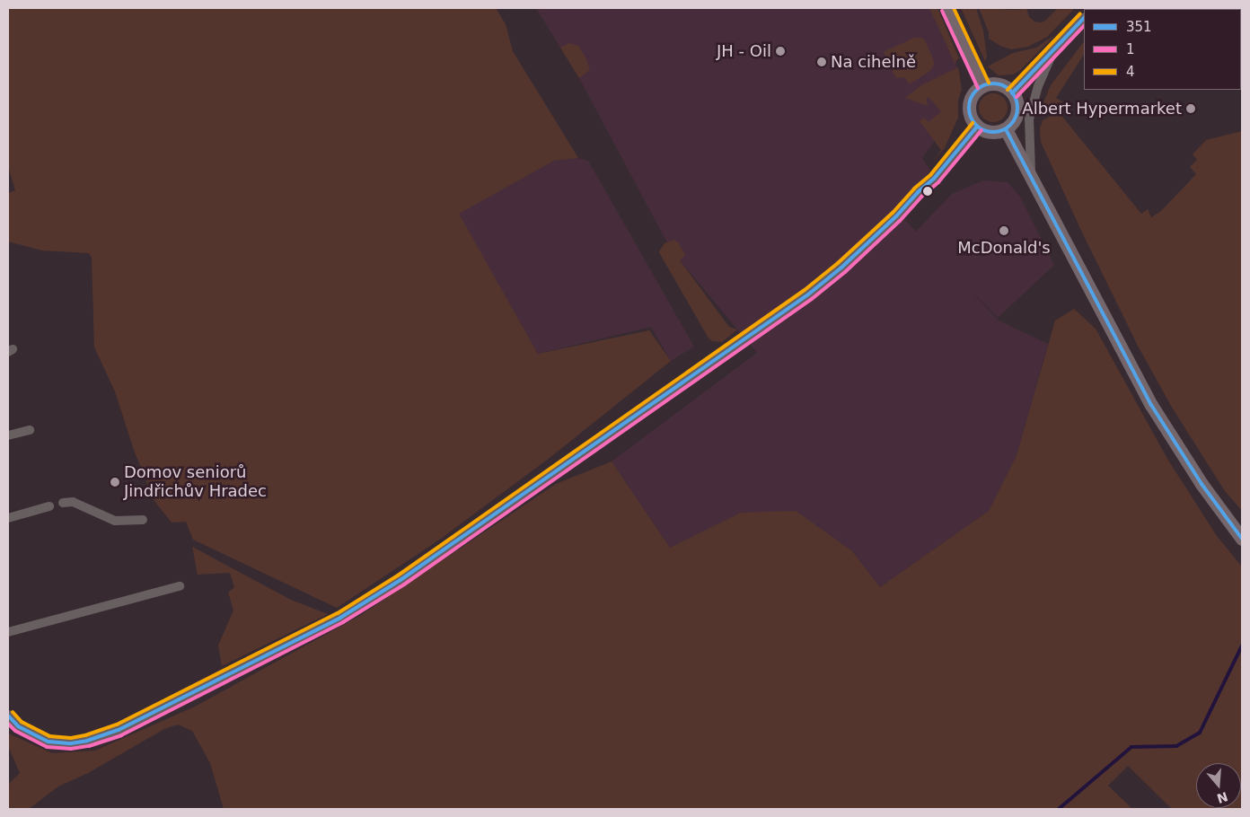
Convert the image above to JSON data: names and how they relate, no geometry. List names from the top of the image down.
{
  "places": [
    "JH - Oil",
    "Na cihelně",
    "Albert Hypermarket",
    "McDonald's",
    "Domov seniorů Jindřichův Hradec"
  ],
  "lines": ["transit line 4", "transit line 1", "transit line 351"],
  "legend": ["351", "1", "4"],
  "north": "bottom"
}
